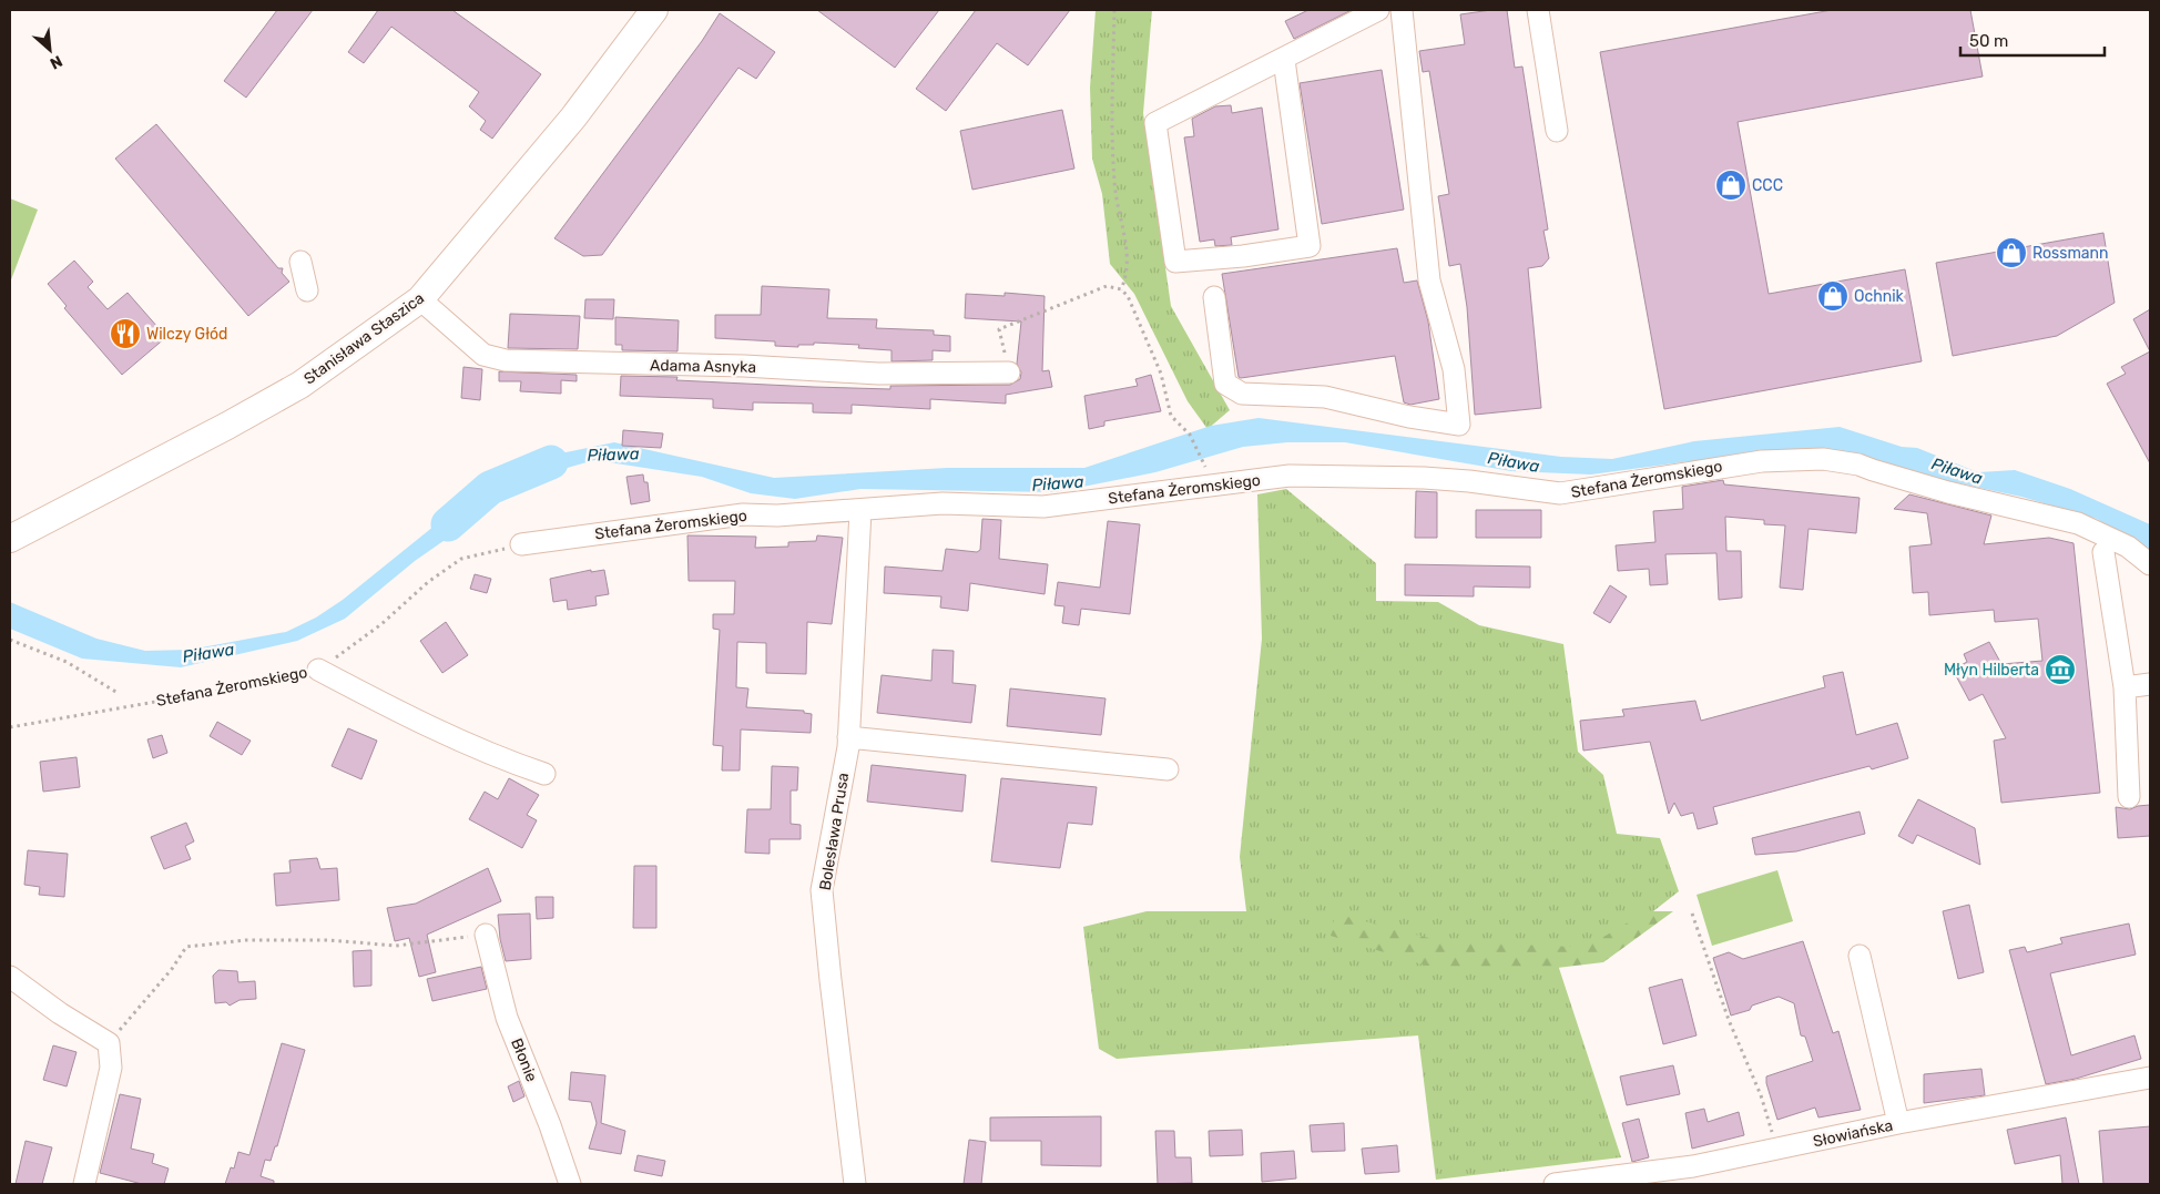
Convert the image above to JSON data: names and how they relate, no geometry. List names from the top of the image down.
{
  "streets": {
    "main road": ["Stanisława Staszica"],
    "street": [
      "Adama Asnyka",
      "Stefana Żeromskiego",
      "Bolesława Prusa",
      "Błonie",
      "Słowiańska"
    ]
  },
  "crossings": [
    ["Stanisława Staszica", "Adama Asnyka"],
    ["Stefana Żeromskiego", "Bolesława Prusa"]
  ],
  "water": ["Piława"],
  "places": {
    "shop": ["CCC", "Rossmann", "Ochnik"],
    "restaurant": ["Wilczy Głód"],
    "museum": ["Młyn Hilberta"]
  },
  "scale_bar": "50 m",
  "north": "bottom right"
}
